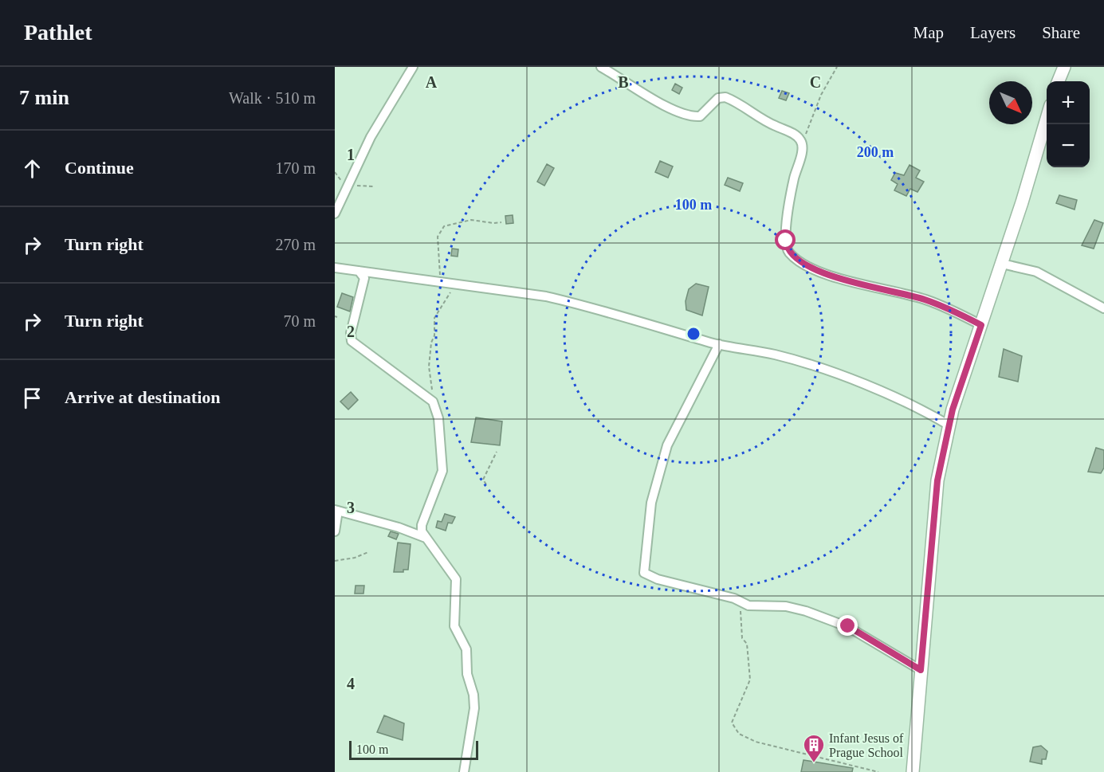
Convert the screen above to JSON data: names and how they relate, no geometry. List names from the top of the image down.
{
  "places": {
    "building": ["Infant Jesus of Prague School"]
  },
  "scale_bar": "100 m",
  "north": "bottom right",
  "page": {
    "header": "Pathlet",
    "nav": ["Map", "Layers", "Share"],
    "heading": ["7 min", "Walk · 510 m"],
    "map_buttons": ["+", "−"],
    "list": [
      ["Continue", "170 m"],
      ["Turn right", "270 m"],
      ["Turn right", "70 m"],
      "Arrive at destination"
    ],
    "scale": "100 m"
  },
  "grid": {
    "columns": ["A", "B", "C"],
    "rows": [
      "1",
      "2",
      "3",
      "4"
    ]
  },
  "rings": ["200 m", "100 m"]
}
